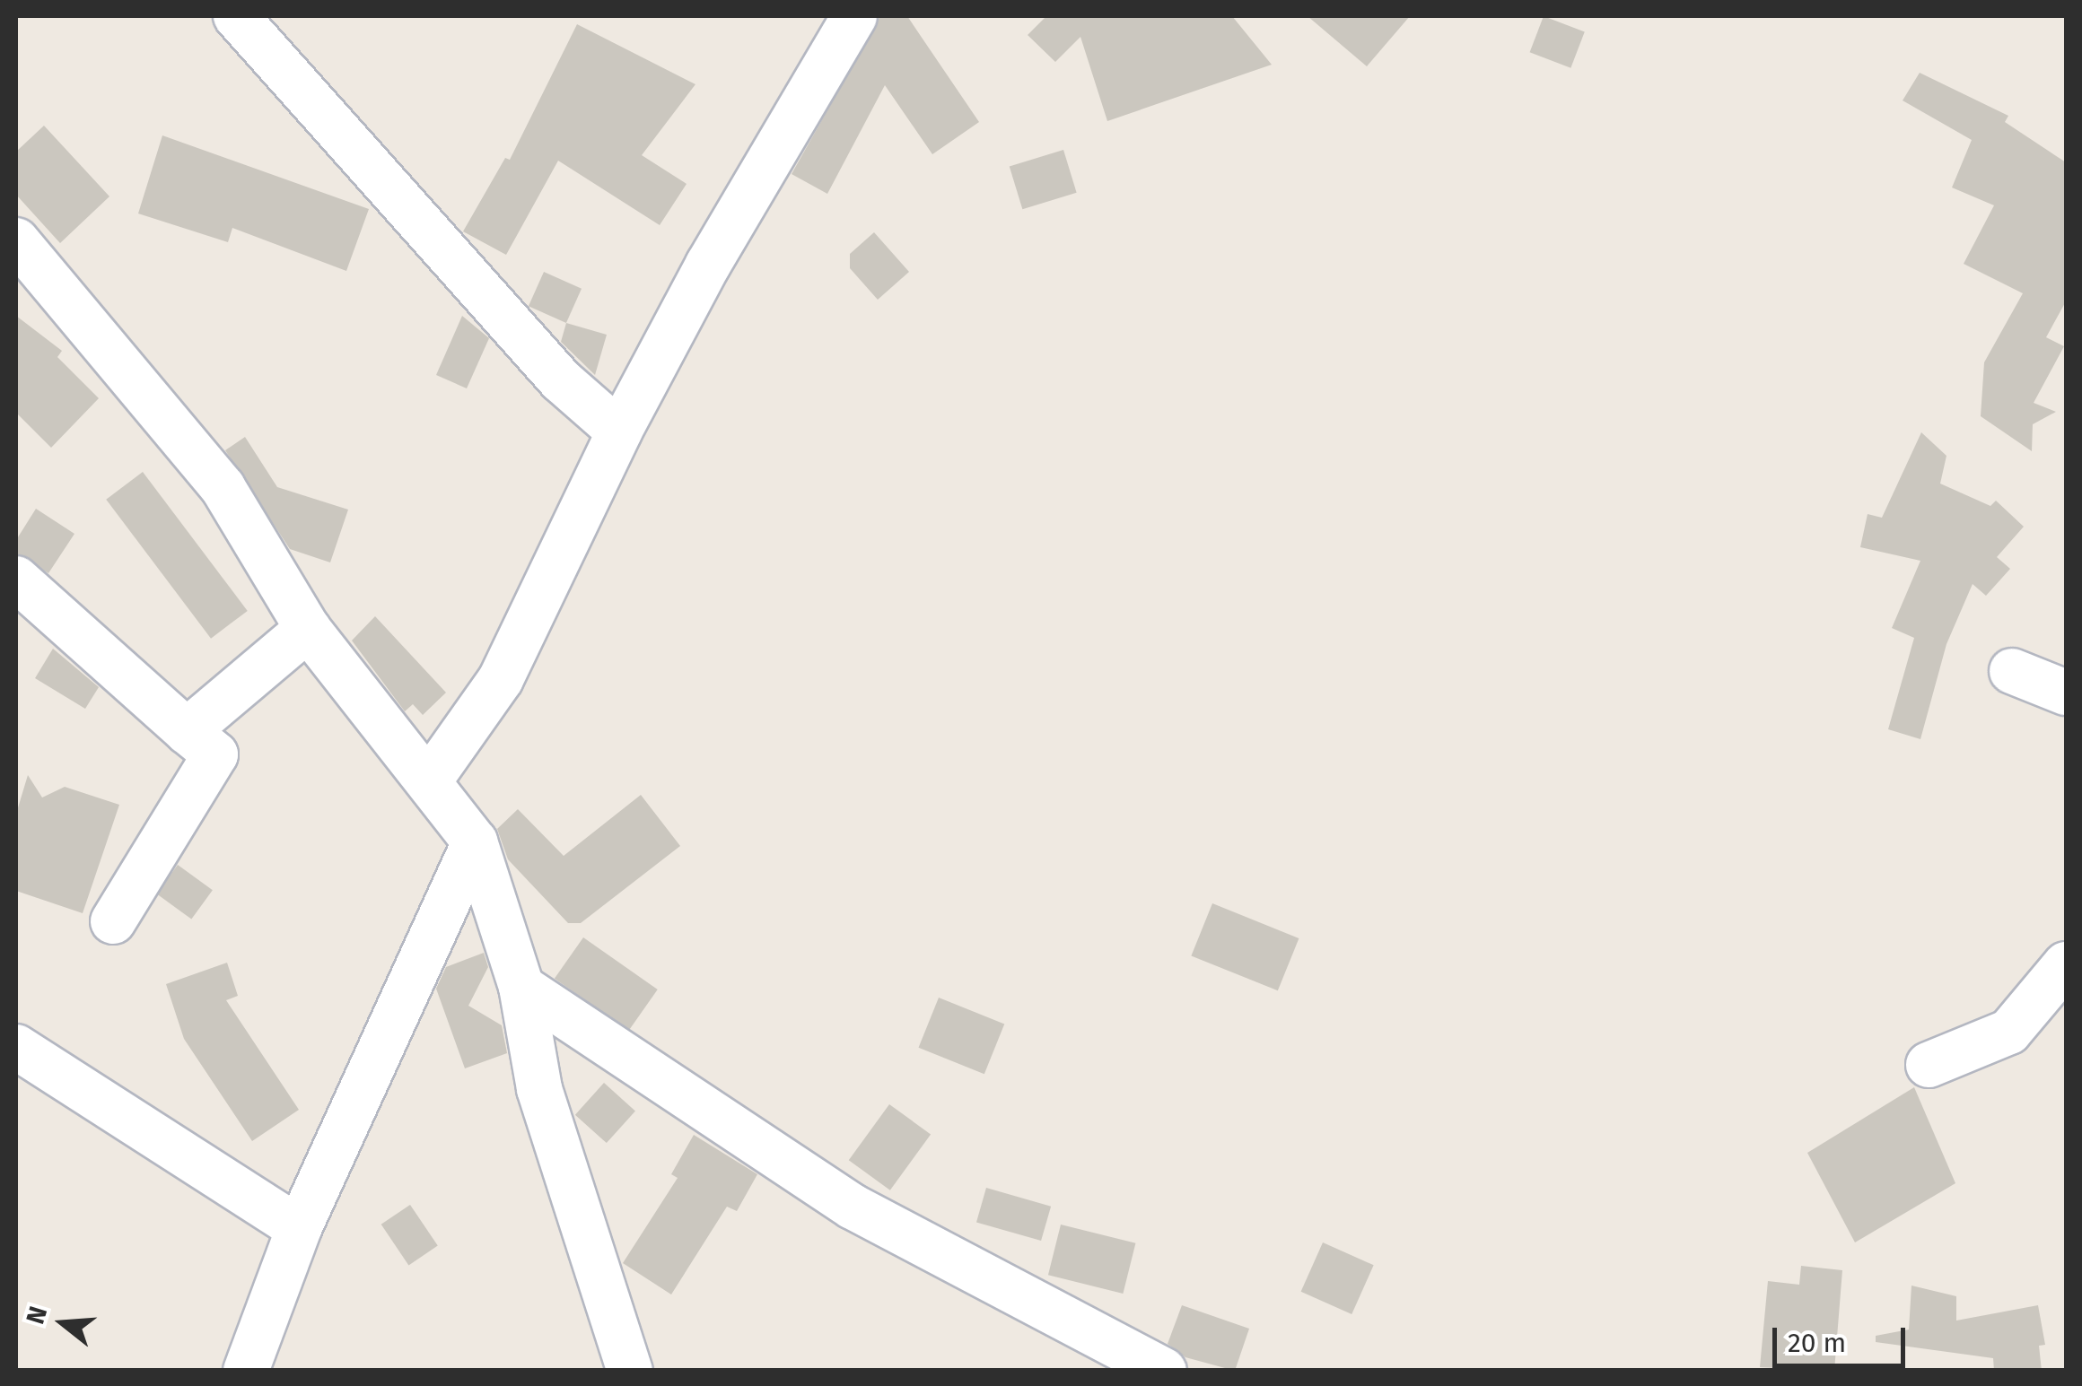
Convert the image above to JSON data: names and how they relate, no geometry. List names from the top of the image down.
{
  "scale_bar": "20 m",
  "north": "left"
}
